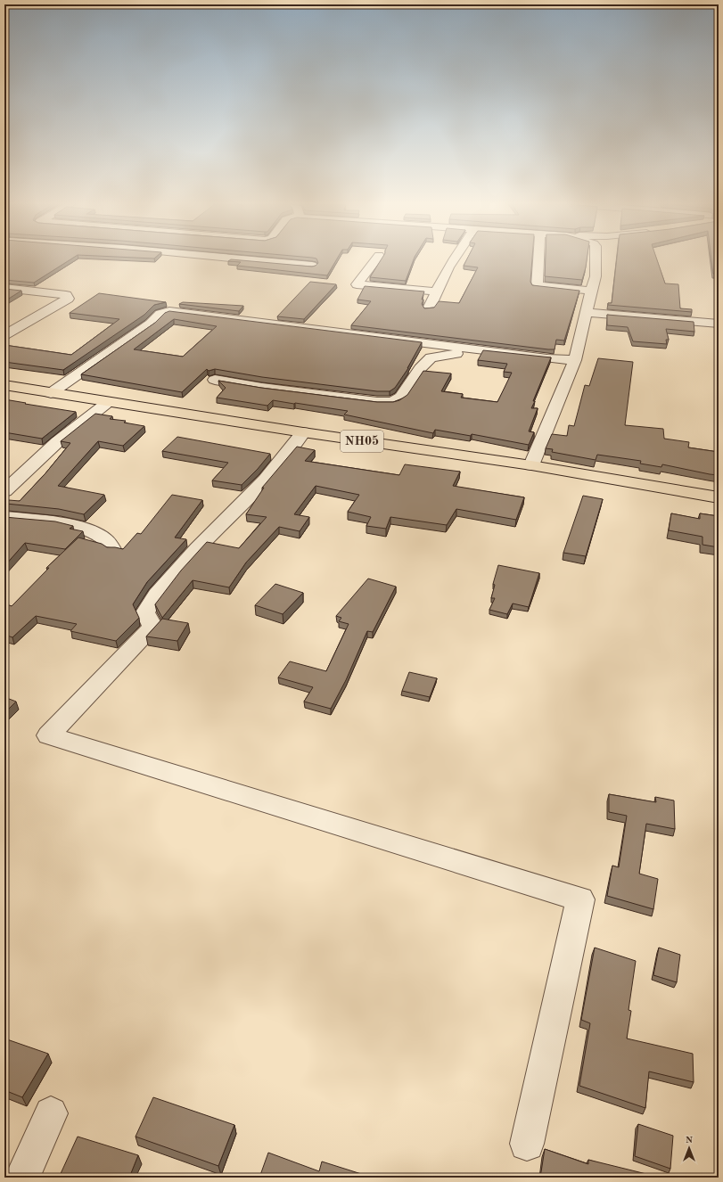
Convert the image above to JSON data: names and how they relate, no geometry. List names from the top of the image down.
{
  "streets": {
    "main road": ["NH05"]
  },
  "north": "top"
}
